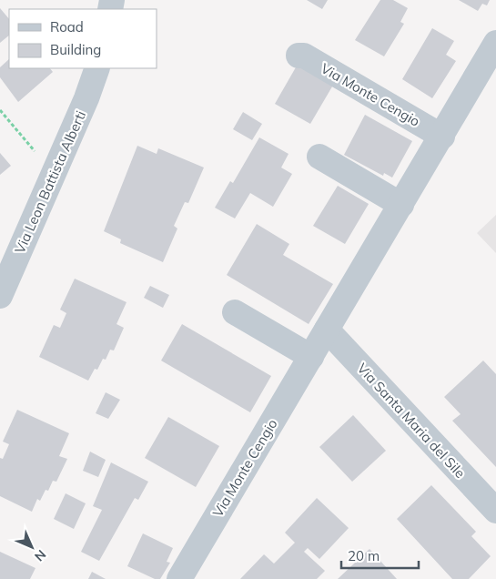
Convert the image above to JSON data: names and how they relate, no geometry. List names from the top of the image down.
{
  "streets": {
    "street": ["Via Monte Cengio", "Via Leon Battista Alberti", "Via Santa Maria del Sile"]
  },
  "crossings": [
    ["Via Monte Cengio", "Via Santa Maria del Sile"]
  ],
  "legend": ["Road", "Building"],
  "scale_bar": "20 m",
  "north": "bottom right"
}
